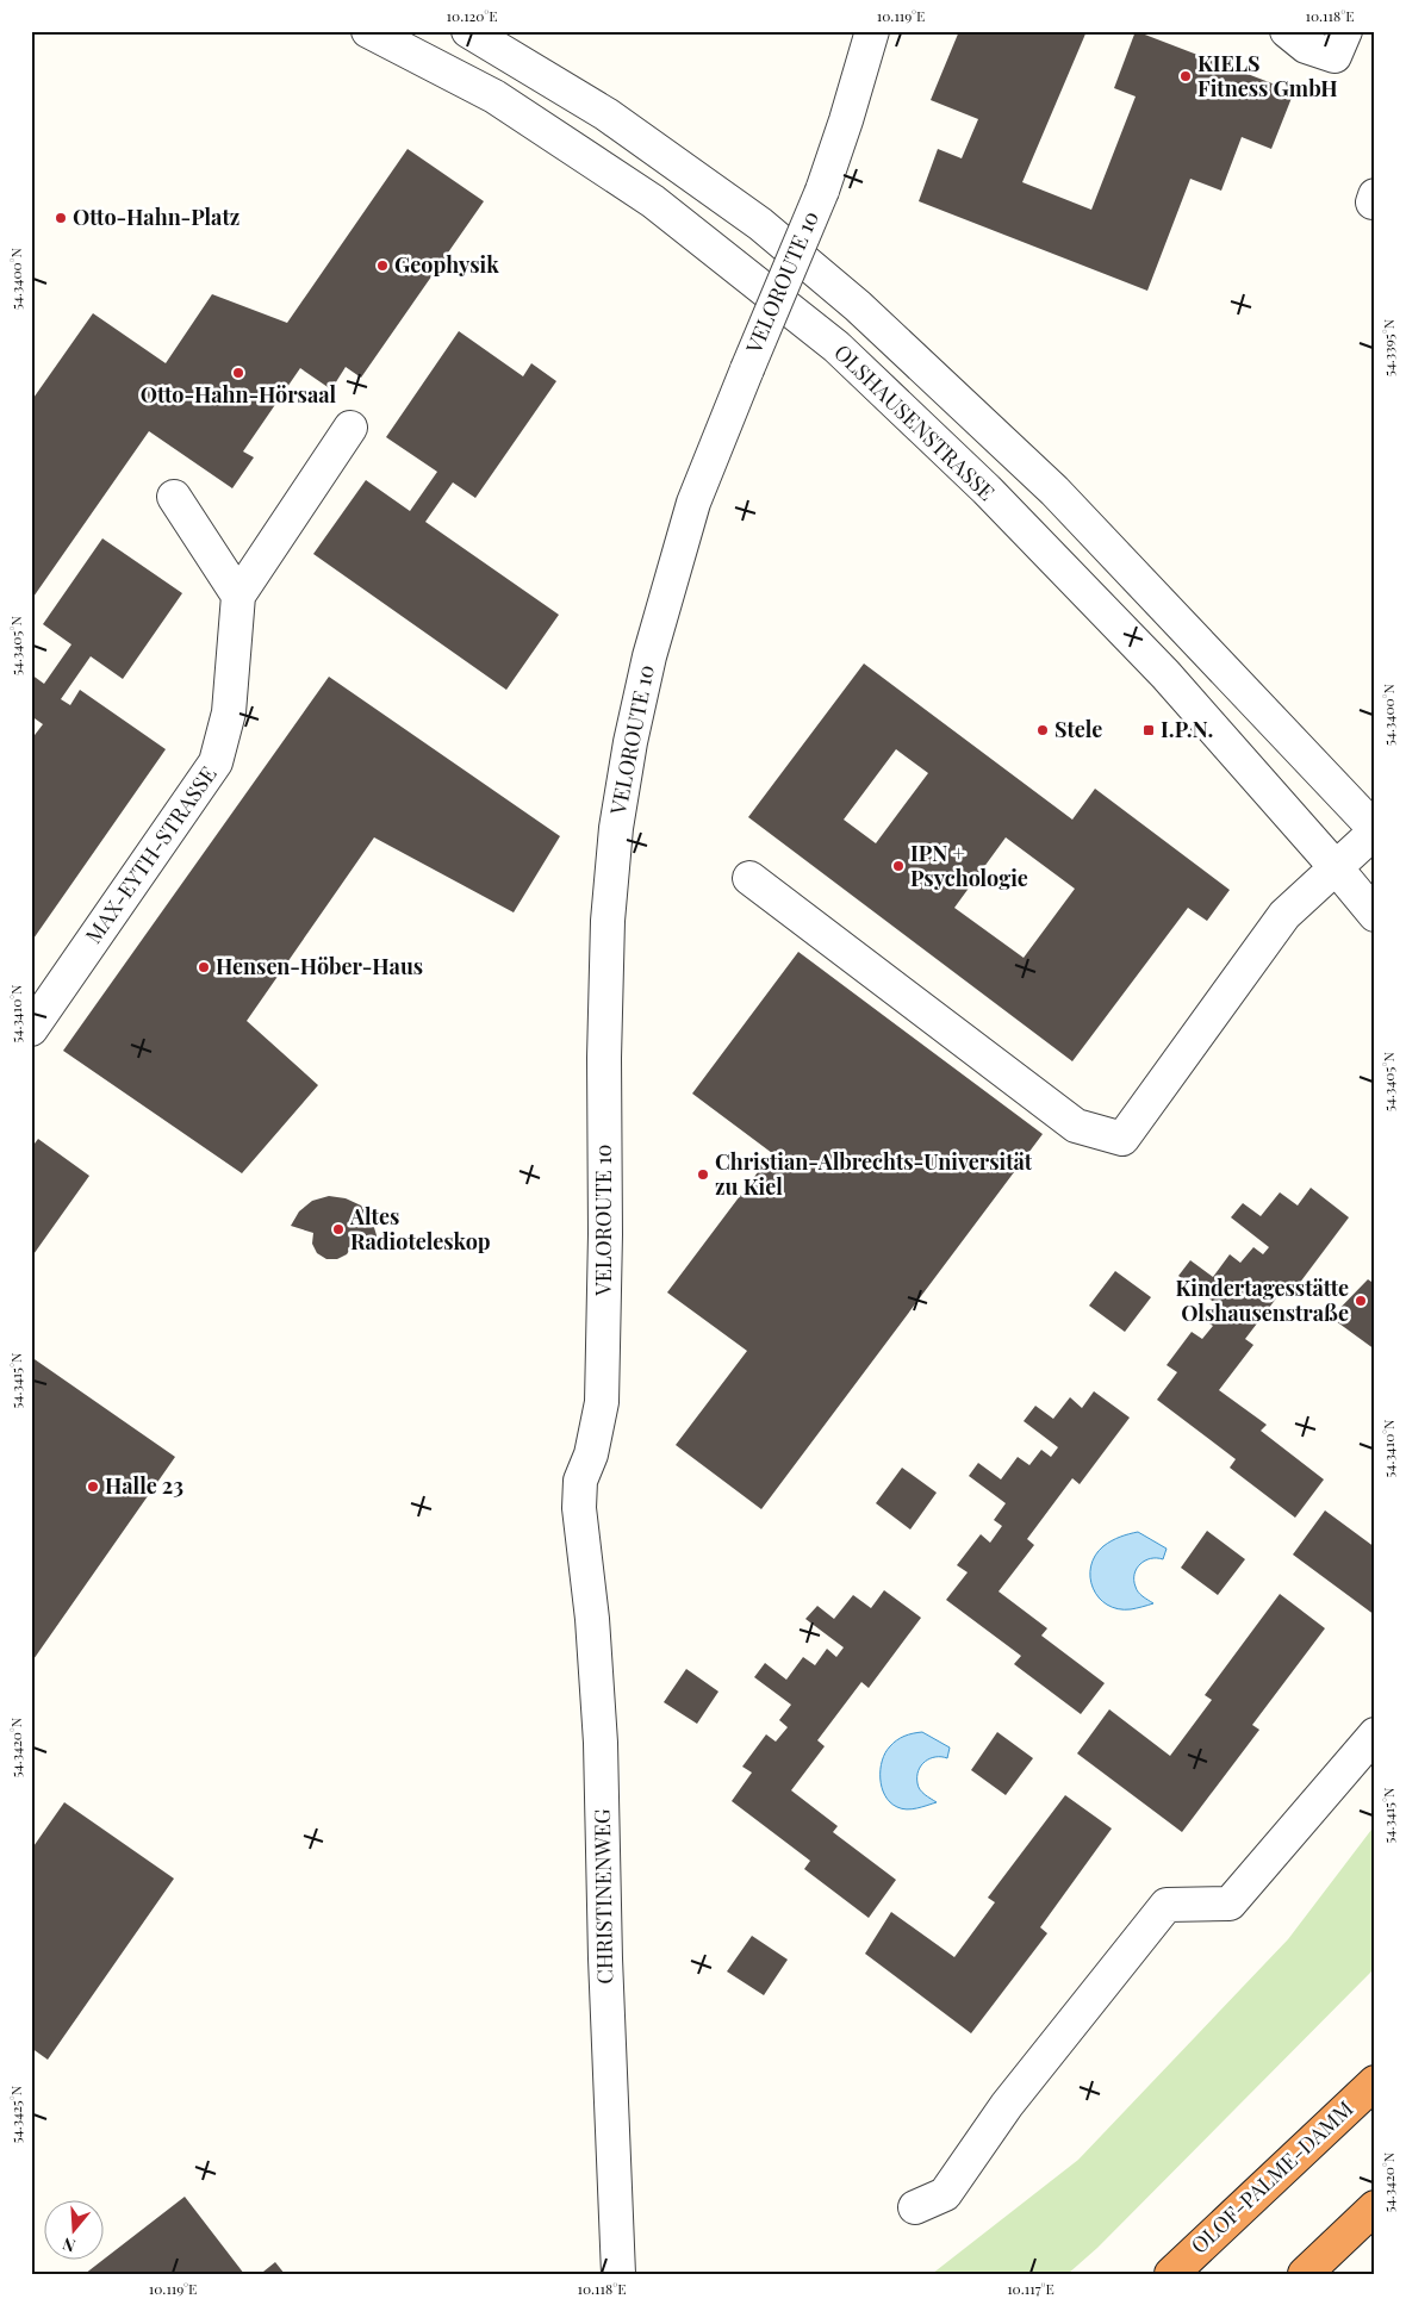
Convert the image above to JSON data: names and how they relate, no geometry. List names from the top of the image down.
{
  "streets": {
    "highway": ["OLOF-PALME-DAMM"],
    "street": [
      "VELOROUTE 10",
      "OLSHAUSENSTRASSE",
      "MAX-EYTH-STRASSE",
      "CHRISTINENWEG"
    ]
  },
  "crossings": [
    ["VELOROUTE 10", "CHRISTINENWEG"]
  ],
  "places": {
    "other": [
      "KIELS Fitness GmbH",
      "Otto-Hahn-Platz",
      "Geophysik",
      "Otto-Hahn-Hörsaal",
      "Stele",
      "IPN + Psychologie",
      "Hensen-Höber-Haus",
      "Christian-Albrechts-Universität zu Kiel",
      "Altes Radioteleskop",
      "Kindertagesstätte Olshausenstraße",
      "Halle 23"
    ],
    "transit": ["I.P.N."]
  },
  "north": "bottom",
  "coordinates": [
    "10.120°E",
    "10.119°E",
    "10.118°E",
    "54.3400°N",
    "54.3395°N",
    "54.3405°N",
    "54.3410°N",
    "54.3415°N",
    "54.3420°N",
    "54.3425°N",
    "10.117°E"
  ]
}
